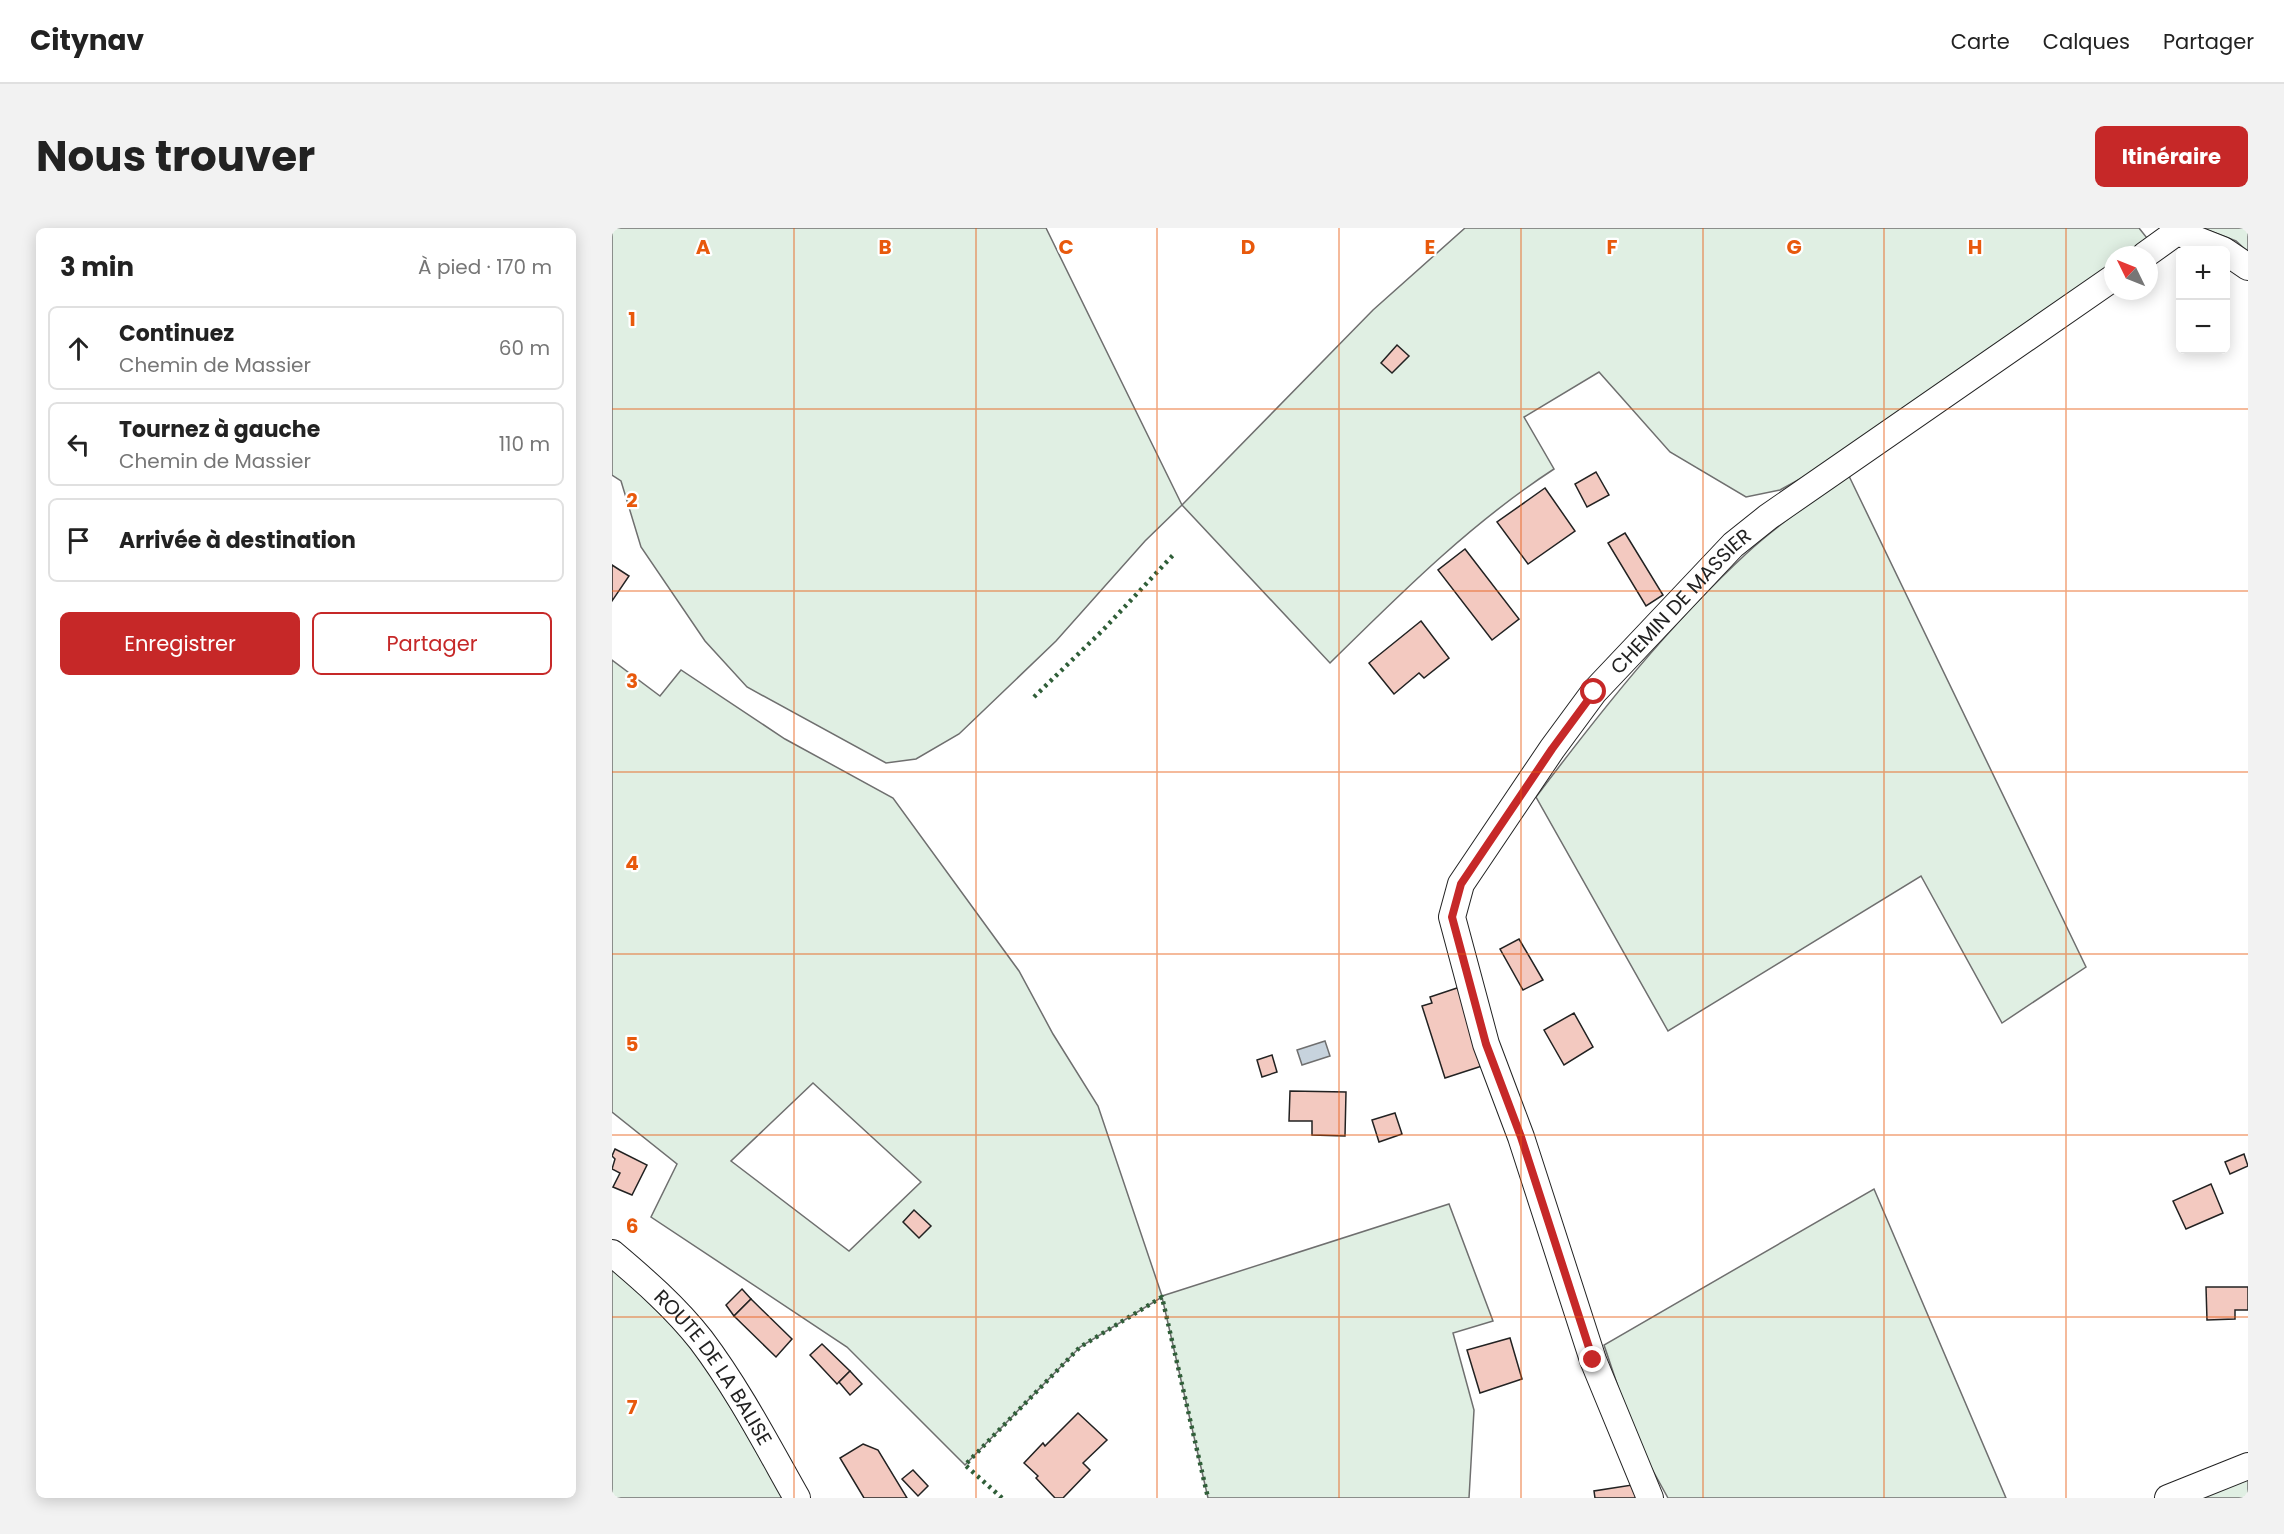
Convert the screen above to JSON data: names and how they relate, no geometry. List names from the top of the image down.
{
  "streets": {
    "street": ["CHEMIN DE MASSIER", "ROUTE DE LA BALISE"]
  },
  "north": "top left",
  "page": {
    "header": "Citynav",
    "nav": ["Carte", "Calques", "Partager"],
    "title": "Nous trouver",
    "buttons": [
      "Itinéraire",
      ["Enregistrer", "Partager"]
    ],
    "heading": ["3 min", "À pied · 170 m"],
    "map_buttons": ["+", "−"],
    "list": [
      ["Continuez", "Chemin de Massier", "60 m"],
      ["Tournez à gauche", "Chemin de Massier", "110 m"],
      "Arrivée à destination"
    ]
  },
  "grid": {
    "columns": [
      "A",
      "B",
      "C",
      "D",
      "E",
      "F",
      "G",
      "H"
    ],
    "rows": [
      "1",
      "2",
      "3",
      "4",
      "5",
      "6",
      "7"
    ]
  }
}
